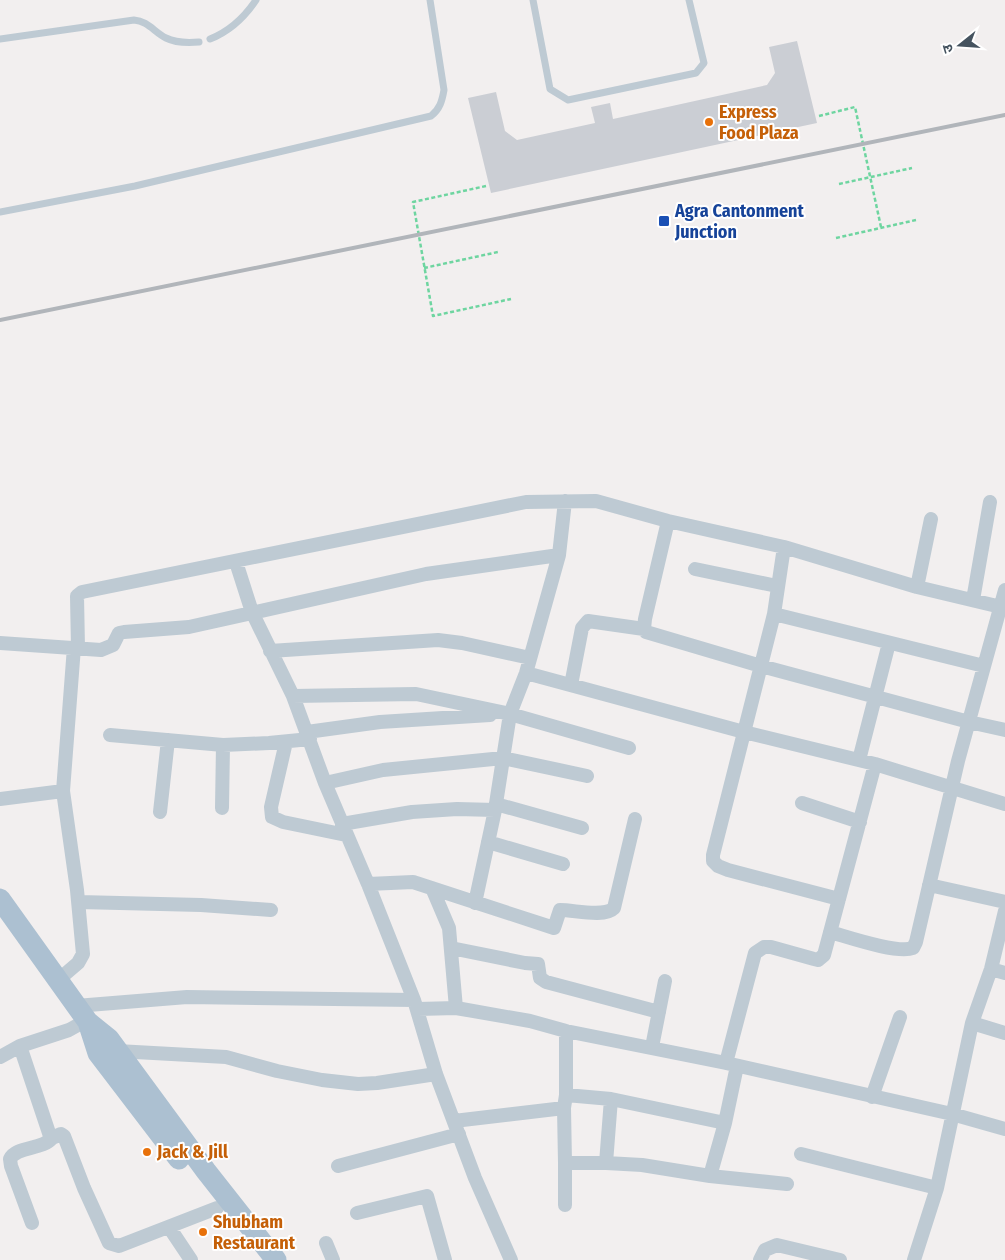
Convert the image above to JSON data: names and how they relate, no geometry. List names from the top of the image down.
{
  "places": {
    "other": ["Express Food Plaza", "Jack & Jill", "Shubham Restaurant"],
    "transit": ["Agra Cantonment Junction"]
  },
  "north": "left"
}
